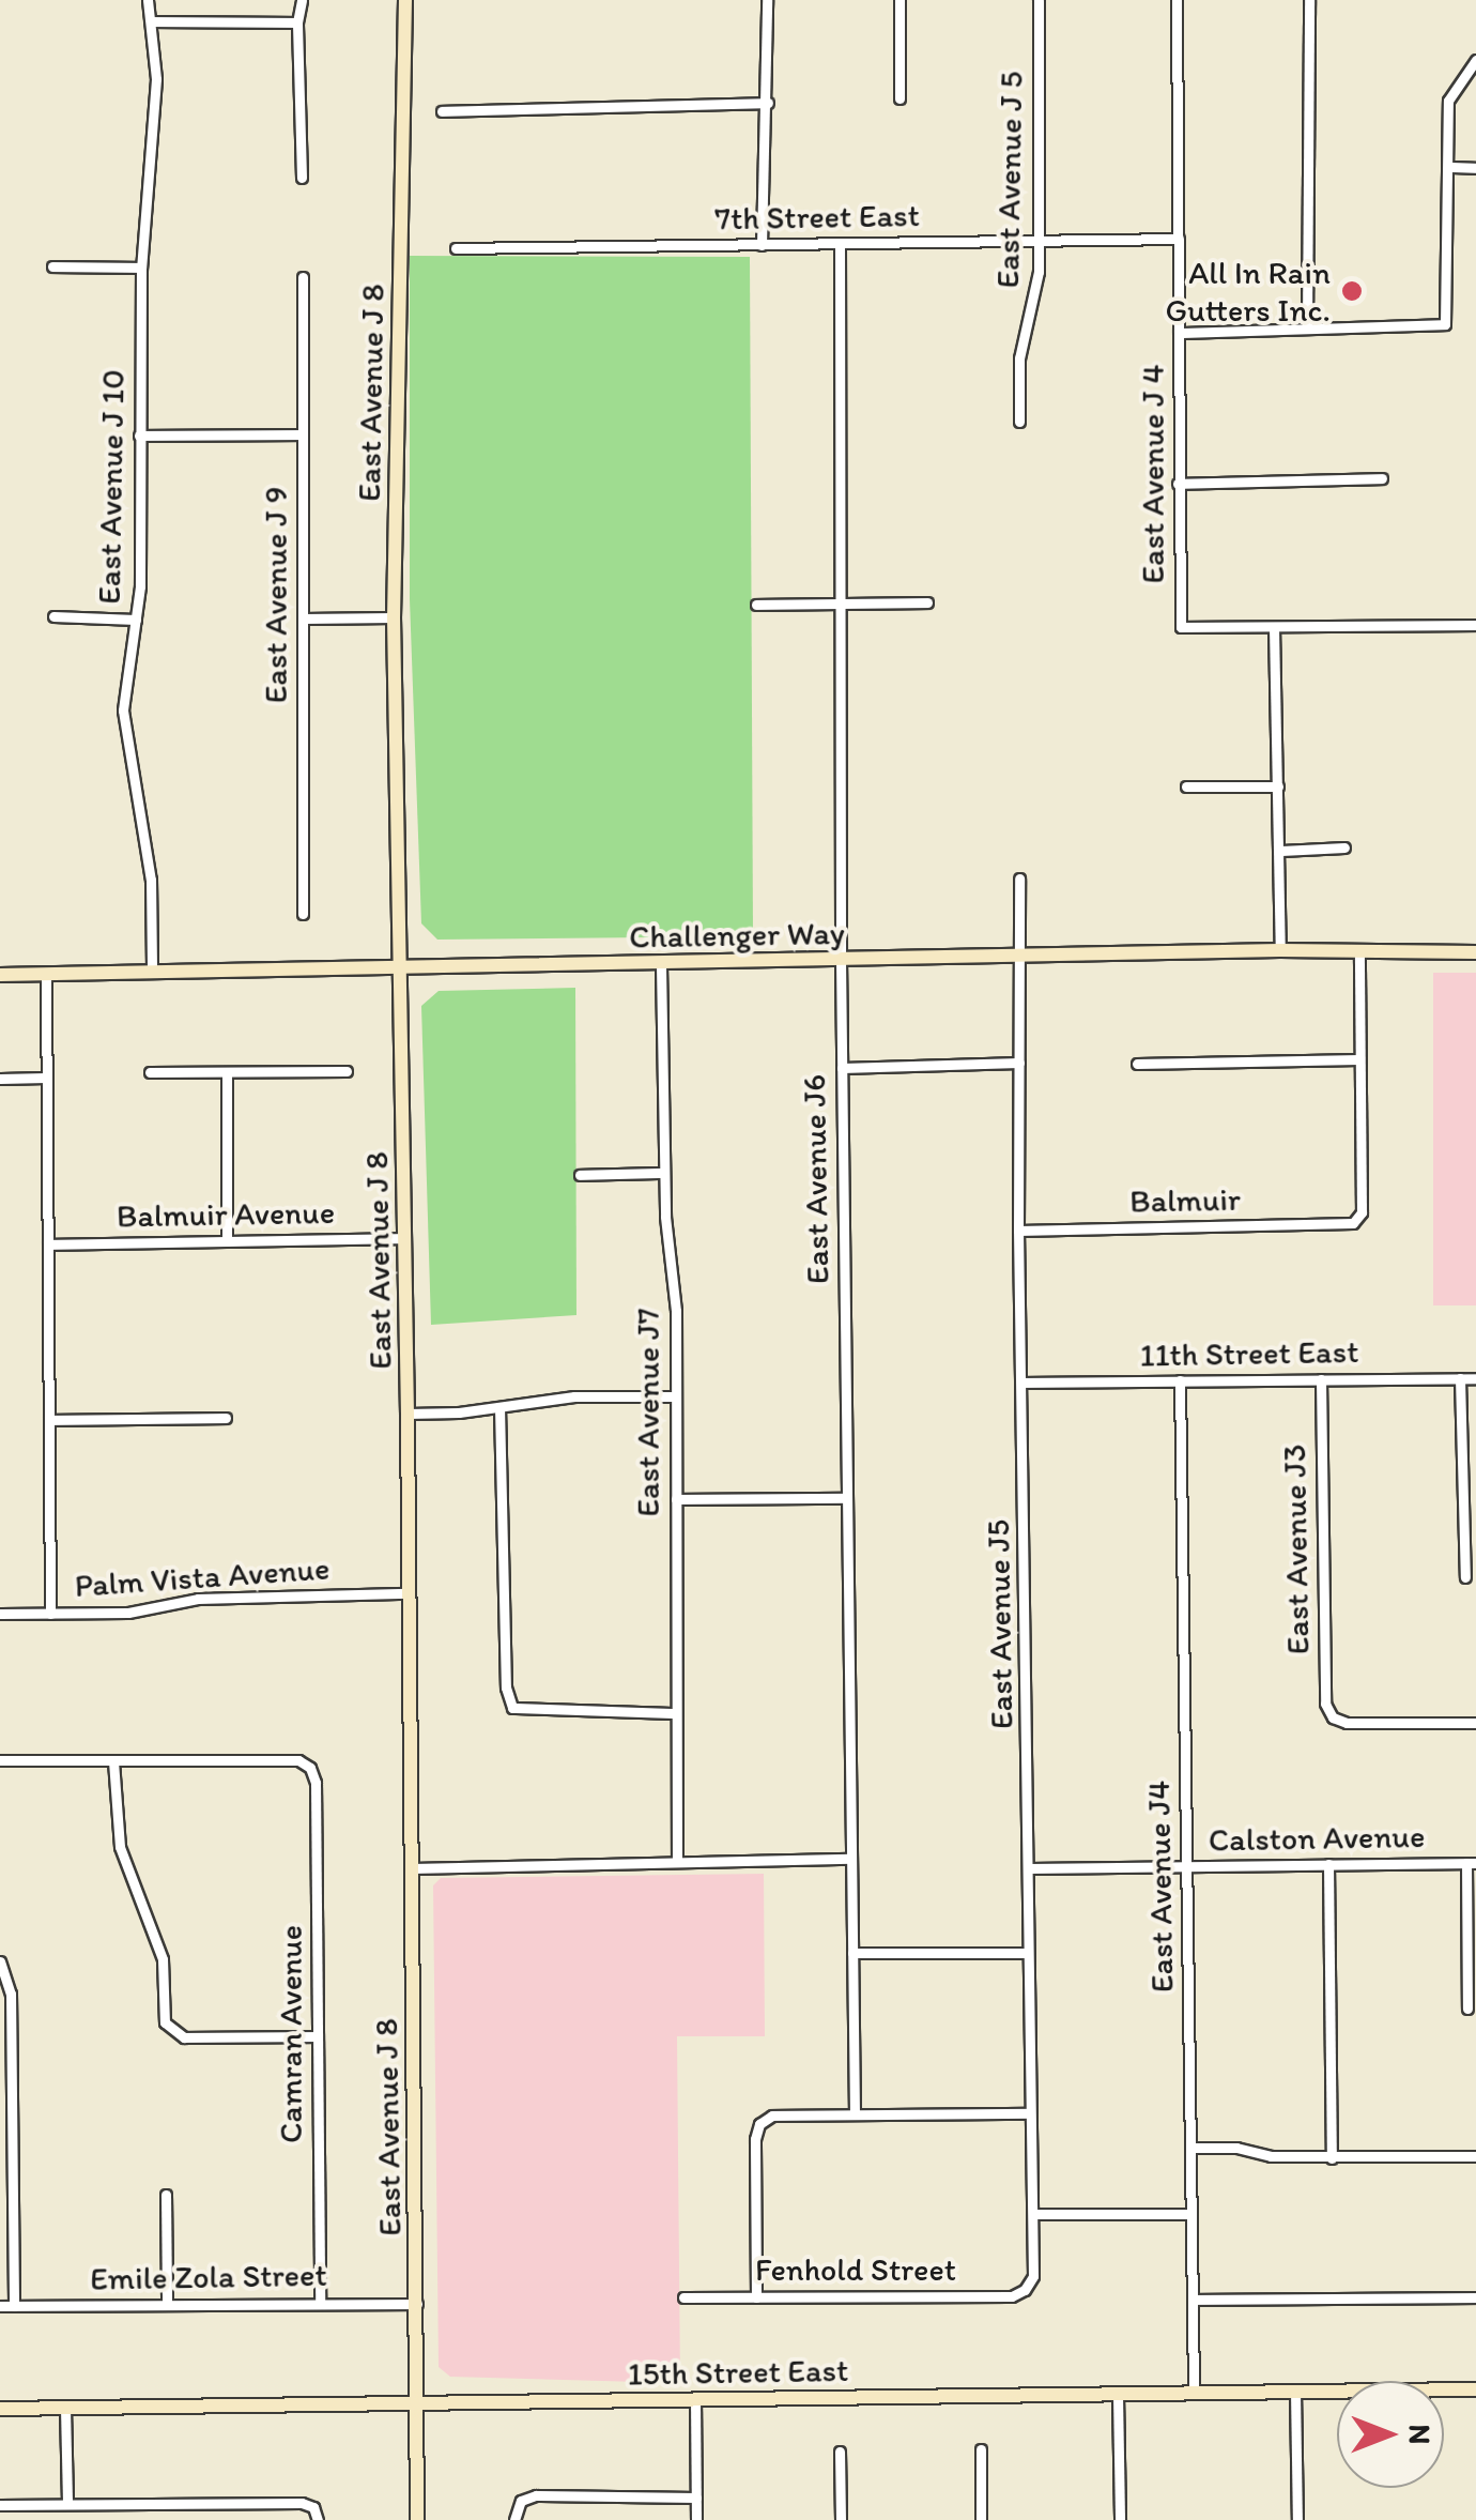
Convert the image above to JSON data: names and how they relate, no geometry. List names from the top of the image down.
{
  "streets": {
    "street": [
      "East Avenue J 5",
      "7th Street East",
      "East Avenue J 8",
      "East Avenue J 4",
      "East Avenue J 10",
      "East Avenue J 9",
      "Challenger Way",
      "East Avenue J6",
      "Balmuir",
      "Balmuir Avenue",
      "11th Street East",
      "East Avenue J7",
      "East Avenue J3",
      "Palm Vista Avenue",
      "East Avenue J5",
      "Calston Avenue",
      "East Avenue J4",
      "Camran Avenue",
      "Fenhold Street",
      "Emile Zola Street",
      "15th Street East"
    ]
  },
  "crossings": [
    ["East Avenue J 5", "7th Street East"],
    ["7th Street East", "East Avenue J 4"],
    ["7th Street East", "East Avenue J6"],
    ["East Avenue J 8", "Challenger Way"],
    ["East Avenue J 8", "Balmuir Avenue"],
    ["East Avenue J 8", "Palm Vista Avenue"],
    ["East Avenue J 8", "Emile Zola Street"],
    ["East Avenue J 8", "15th Street East"],
    ["East Avenue J 10", "Challenger Way"],
    ["Challenger Way", "East Avenue J6"],
    ["Challenger Way", "East Avenue J7"],
    ["Challenger Way", "East Avenue J5"],
    ["Balmuir", "East Avenue J5"],
    ["11th Street East", "East Avenue J3"],
    ["11th Street East", "East Avenue J5"],
    ["11th Street East", "East Avenue J4"],
    ["East Avenue J5", "Calston Avenue"],
    ["East Avenue J5", "Fenhold Street"],
    ["Calston Avenue", "East Avenue J4"],
    ["East Avenue J4", "15th Street East"],
    ["Camran Avenue", "Emile Zola Street"]
  ],
  "places": ["All In Rain Gutters Inc."],
  "north": "right"
}
